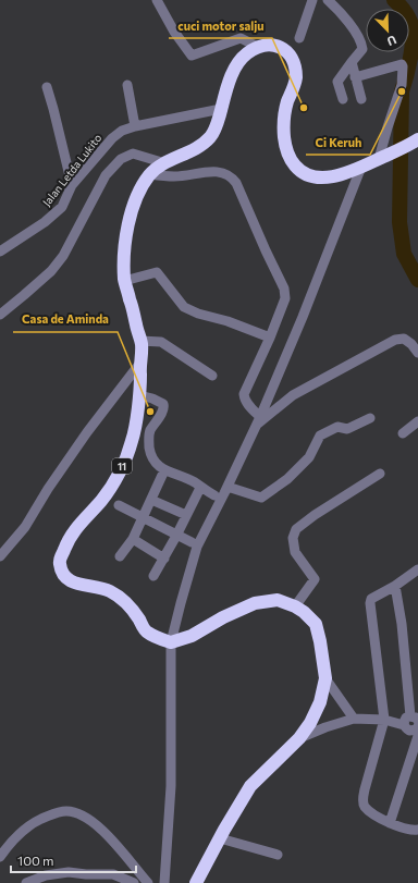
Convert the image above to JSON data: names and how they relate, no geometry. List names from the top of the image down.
{
  "streets": {
    "highway": ["11"],
    "street": ["Jalan Letda Lukito"]
  },
  "crossings": [
    ["Jalan Letda Lukito", "11"]
  ],
  "places": ["Ci Keruh", "cuci motor salju", "Casa de Aminda"],
  "scale_bar": "100 m",
  "north": "bottom right"
}
